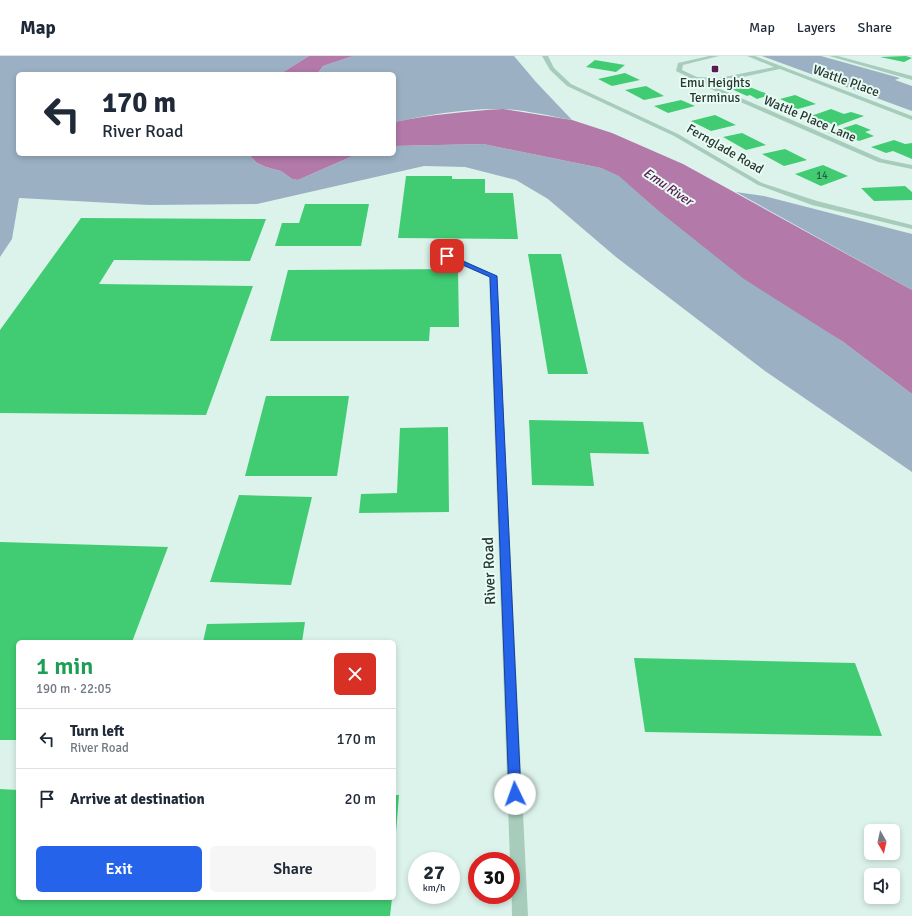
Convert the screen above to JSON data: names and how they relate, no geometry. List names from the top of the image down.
{
  "streets": {
    "street": [
      "Wattle Place",
      "Wattle Place Lane",
      "Fernglade Road",
      "River Road"
    ]
  },
  "crossings": [
    ["Wattle Place", "Wattle Place Lane"]
  ],
  "water": ["Emu River"],
  "places": {
    "transit": ["Emu Heights Terminus"]
  },
  "house_numbers": ["14"],
  "north": "bottom",
  "page": {
    "header": "Map",
    "nav": ["Map", "Layers", "Share"],
    "turn": ["170 m", "River Road"],
    "heading": ["1 min", "190 m · 22:05"],
    "list": [
      {
        "name": "Turn left",
        "note": "River Road",
        "value": "170 m"
      },
      {
        "name": "Arrive at destination",
        "value": "20 m"
      }
    ],
    "buttons": ["Exit", "Share"],
    "speed": "27 km/h",
    "limit": "30"
  }
}
